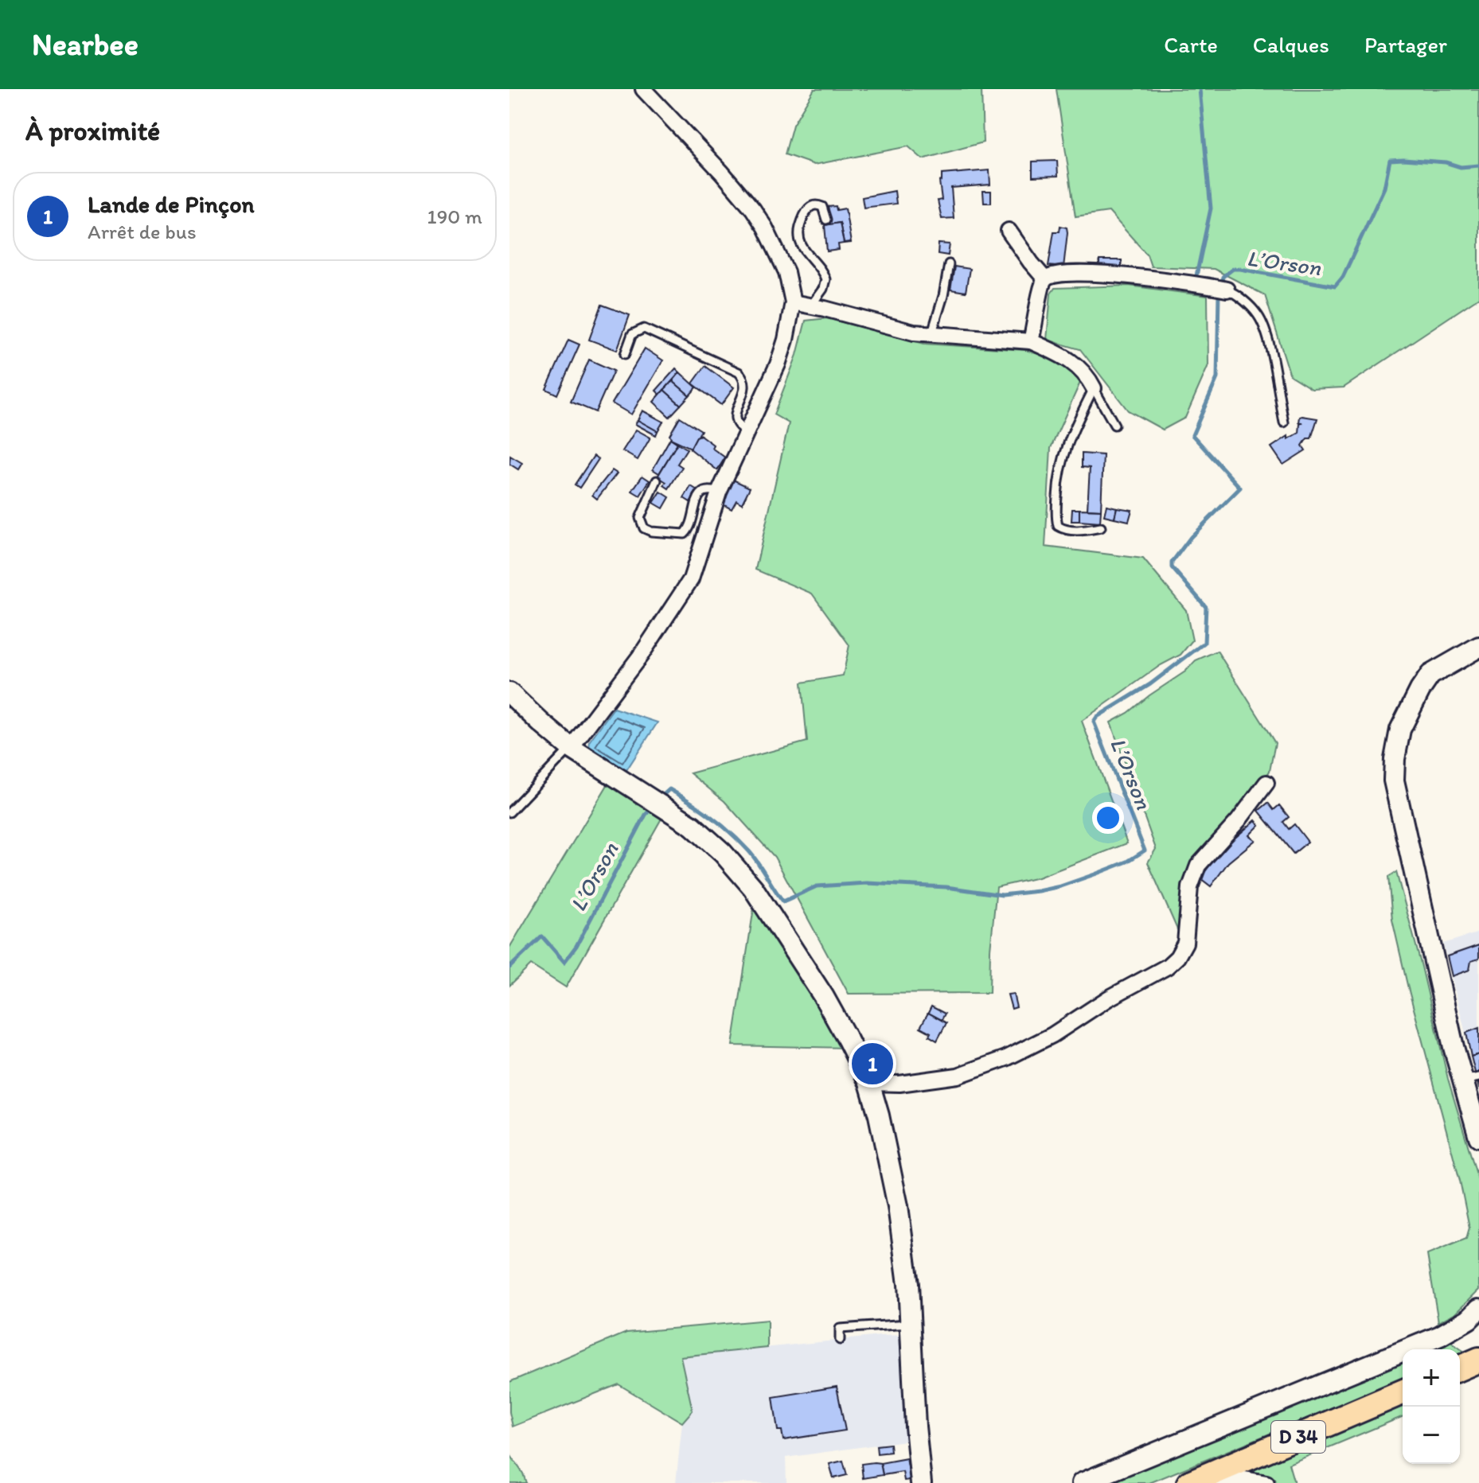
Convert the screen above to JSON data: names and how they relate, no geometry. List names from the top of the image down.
{
  "streets": {
    "main road": ["D 34"]
  },
  "water": ["L’Orson"],
  "page": {
    "header": "Nearbee",
    "nav": ["Carte", "Calques", "Partager"],
    "heading": "À proximité",
    "list": [
      {
        "mark": "1",
        "name": "Lande de Pinçon",
        "note": "Arrêt de bus",
        "value": "190 m"
      }
    ],
    "pins": "1",
    "map_buttons": ["+", "−"]
  }
}
